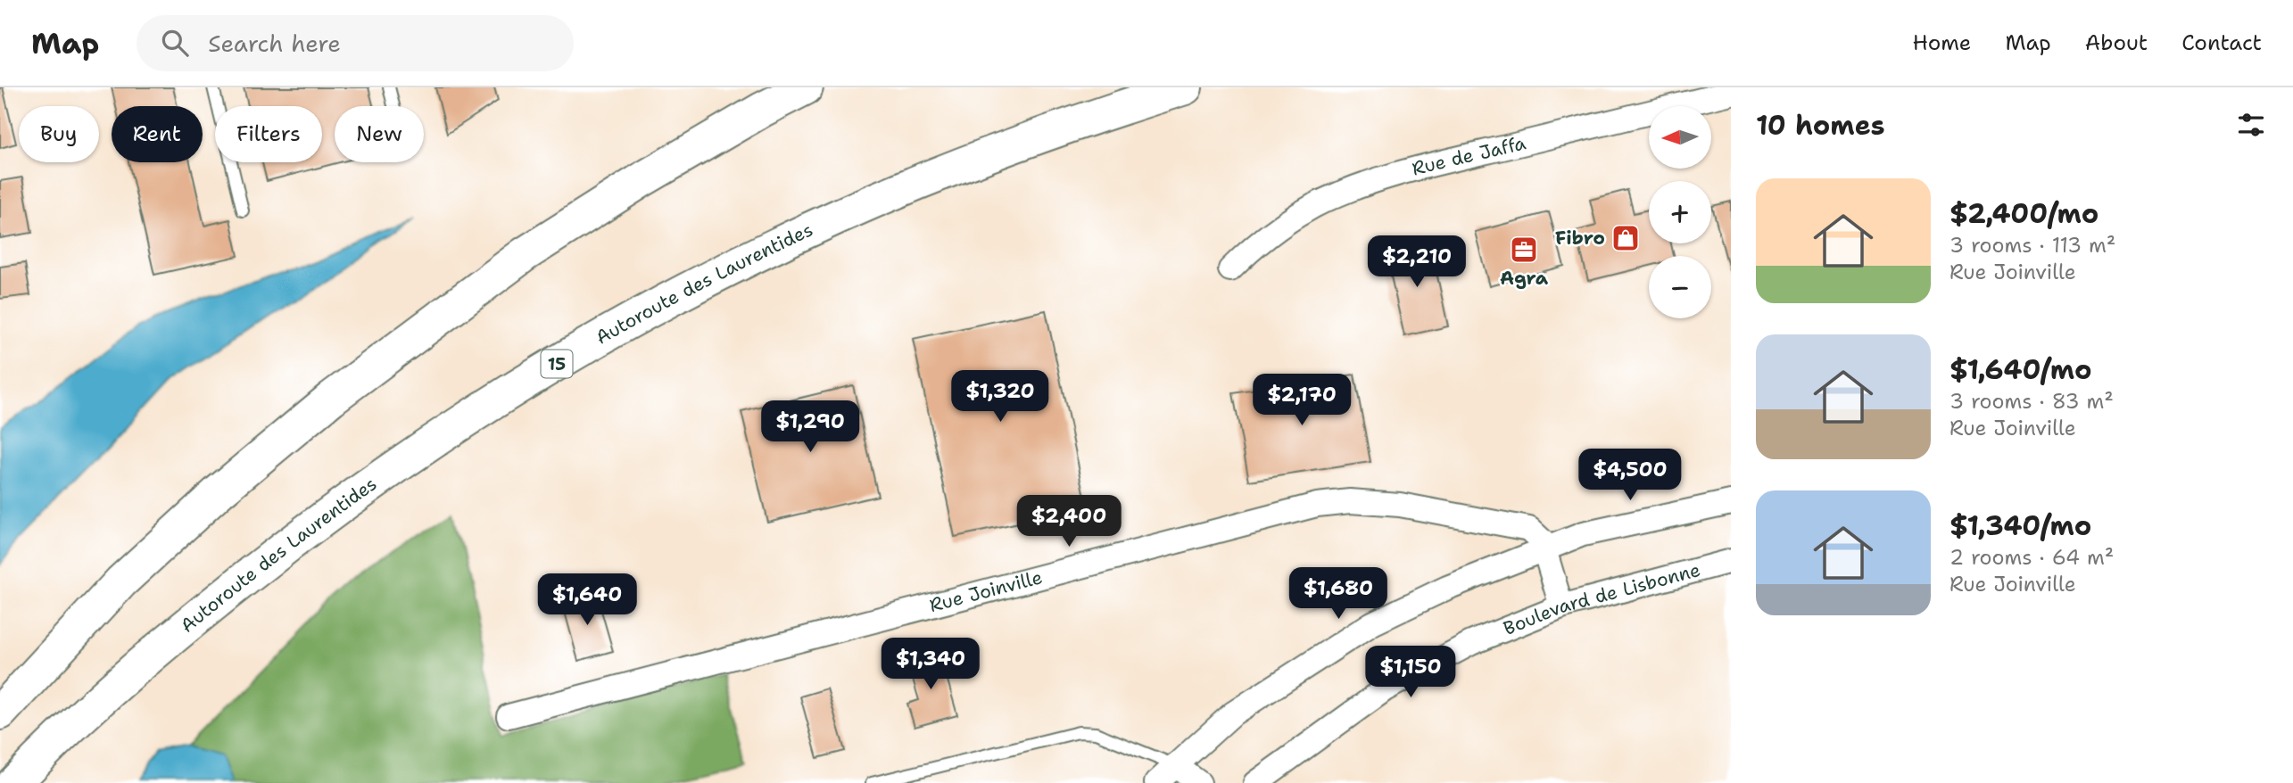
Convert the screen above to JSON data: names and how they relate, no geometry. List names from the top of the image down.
{
  "streets": {
    "highway": ["Autoroute des Laurentides", "15"],
    "street": ["Rue de Jaffa", "Rue Joinville", "Boulevard de Lisbonne"]
  },
  "crossings": [
    ["Rue Joinville", "Boulevard de Lisbonne"]
  ],
  "places": {
    "shop": ["Fibro"],
    "office": ["Agra"]
  },
  "north": "left",
  "page": {
    "header": "Map",
    "search": "Search here",
    "nav": [
      "Home",
      "Map",
      "About",
      "Contact"
    ],
    "heading": "10 homes",
    "map_buttons": ["+", "−"],
    "chip": [
      "Buy",
      "Rent",
      "Filters",
      "New"
    ],
    "list": [
      {
        "name": "$2,400/mo",
        "note": "3 rooms · 113 m² · Rue Joinville"
      },
      {
        "name": "$1,640/mo",
        "note": "3 rooms · 83 m² · Rue Joinville"
      },
      {
        "name": "$1,340/mo",
        "note": "2 rooms · 64 m² · Rue Joinville"
      }
    ],
    "price": [
      "$2,210",
      "$1,320",
      "$2,170",
      "$1,290",
      "$4,500",
      "$2,400",
      "$1,680",
      "$1,640",
      "$1,340",
      "$1,150"
    ]
  }
}
